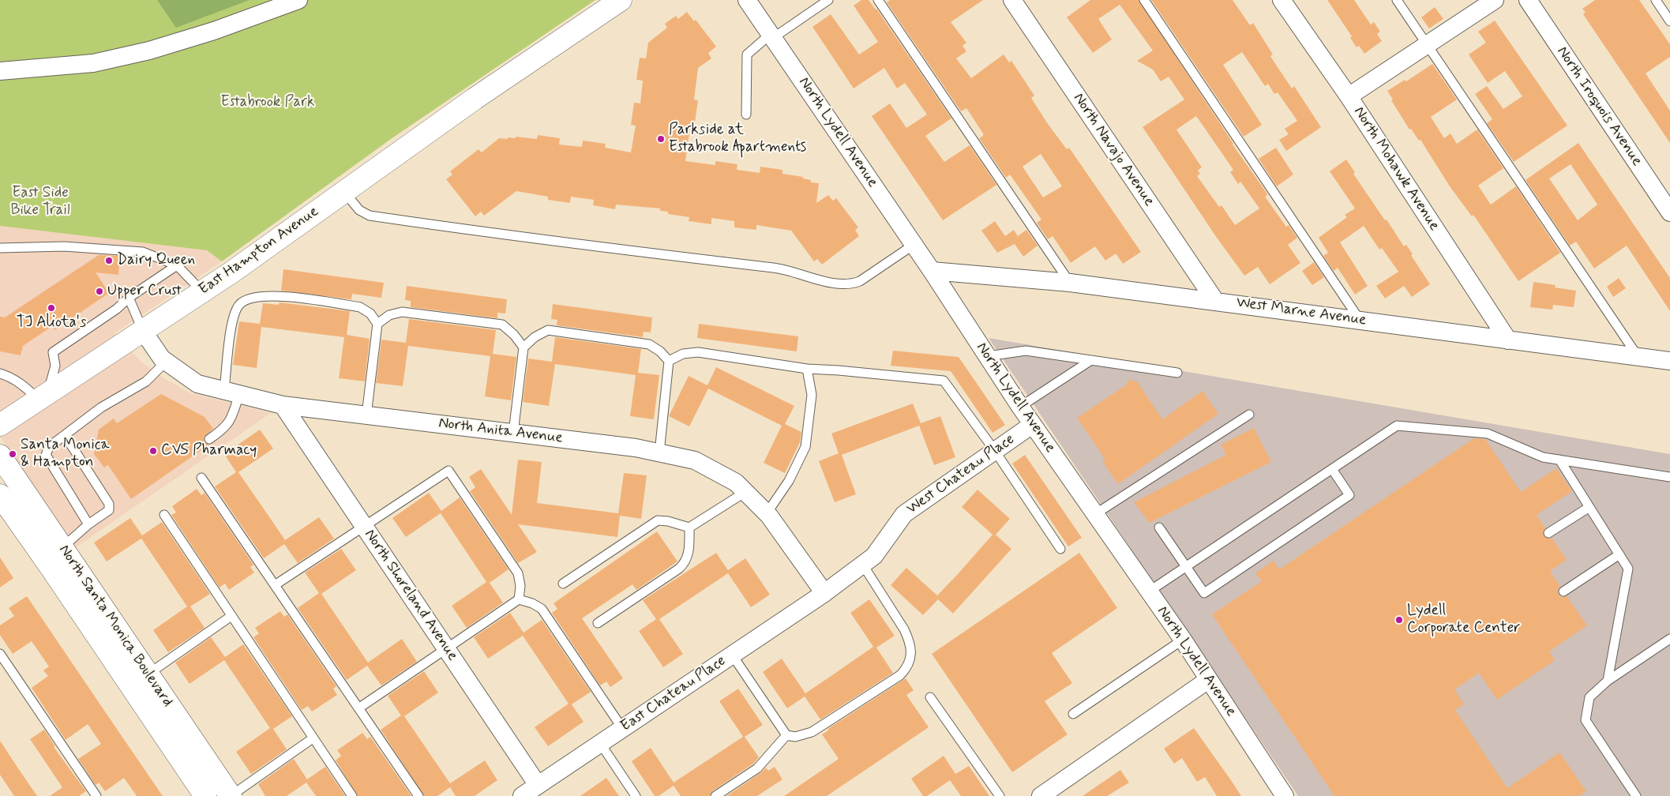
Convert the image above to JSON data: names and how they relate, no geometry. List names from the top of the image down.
{
  "streets": {
    "street": [
      "North Iroquois Avenue",
      "North Lydell Avenue",
      "North Navajo Avenue",
      "North Mohawk Avenue",
      "East Hampton Avenue",
      "West Marne Avenue",
      "North Anita Avenue",
      "West Chateau Place",
      "North Shoreland Avenue",
      "North Santa Monica Boulevard",
      "East Chateau Place"
    ]
  },
  "crossings": [
    ["North Lydell Avenue", "West Marne Avenue"],
    ["North Lydell Avenue", "West Chateau Place"],
    ["North Navajo Avenue", "West Marne Avenue"],
    ["North Mohawk Avenue", "West Marne Avenue"],
    ["East Hampton Avenue", "North Anita Avenue"],
    ["North Anita Avenue", "West Chateau Place"],
    ["North Anita Avenue", "North Shoreland Avenue"],
    ["North Anita Avenue", "East Chateau Place"],
    ["West Chateau Place", "East Chateau Place"],
    ["North Shoreland Avenue", "East Chateau Place"]
  ],
  "parks": ["Estabrook Park", "East Side Bike Trail"],
  "places": [
    "Parkside at Estabrook Apartments",
    "Dairy Queen",
    "Upper Crust",
    "TJ Aliota's",
    "CVS Pharmacy",
    "Santa Monica & Hampton",
    "Lydell Corporate Center"
  ]
}
